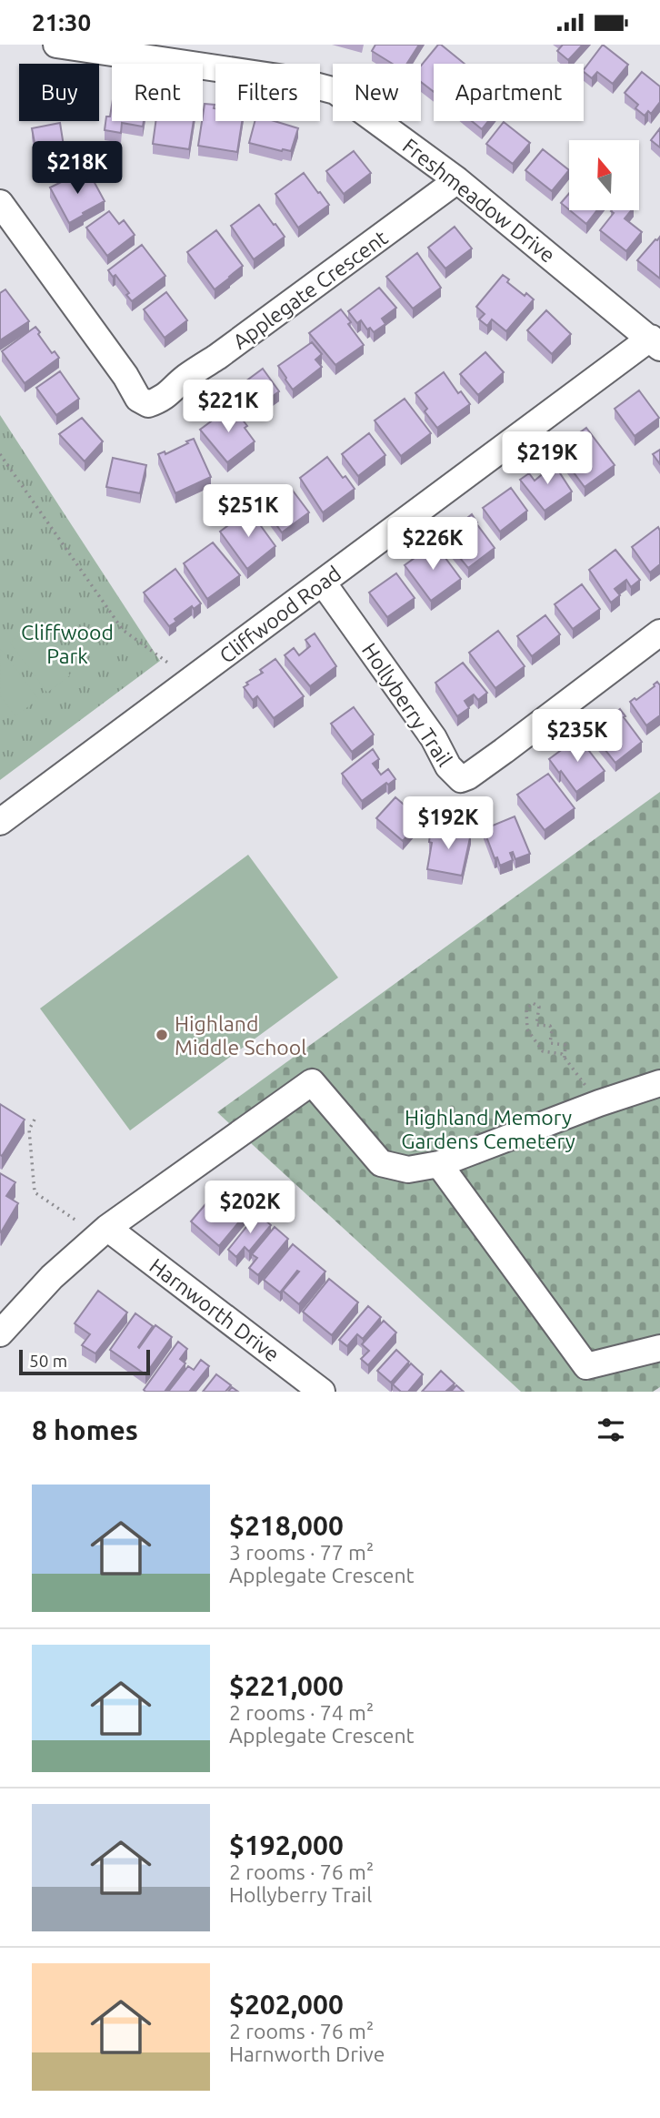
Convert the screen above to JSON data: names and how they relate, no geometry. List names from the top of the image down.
{
  "streets": {
    "street": [
      "Freshmeadow Drive",
      "Applegate Crescent",
      "Cliffwood Road",
      "Hollyberry Trail",
      "Harnworth Drive"
    ]
  },
  "crossings": [
    ["Freshmeadow Drive", "Applegate Crescent"],
    ["Freshmeadow Drive", "Cliffwood Road"],
    ["Cliffwood Road", "Hollyberry Trail"]
  ],
  "parks": ["Cliffwood Park", "Highland Memory Gardens Cemetery"],
  "places": ["Highland Middle School"],
  "scale_bar": "50 m",
  "north": "top",
  "page": {
    "status": "21:30",
    "chip": [
      "Buy",
      "Rent",
      "Filters",
      "New",
      "Apartment"
    ],
    "price": [
      "$218K",
      "$221K",
      "$219K",
      "$251K",
      "$226K",
      "$235K",
      "$192K",
      "$202K"
    ],
    "scale": "50 m",
    "heading": "8 homes",
    "list": [
      {
        "name": "$218,000",
        "note": "3 rooms · 77 m² · Applegate Crescent"
      },
      {
        "name": "$221,000",
        "note": "2 rooms · 74 m² · Applegate Crescent"
      },
      {
        "name": "$192,000",
        "note": "2 rooms · 76 m² · Hollyberry Trail"
      },
      {
        "name": "$202,000",
        "note": "2 rooms · 76 m² · Harnworth Drive"
      }
    ]
  }
}
